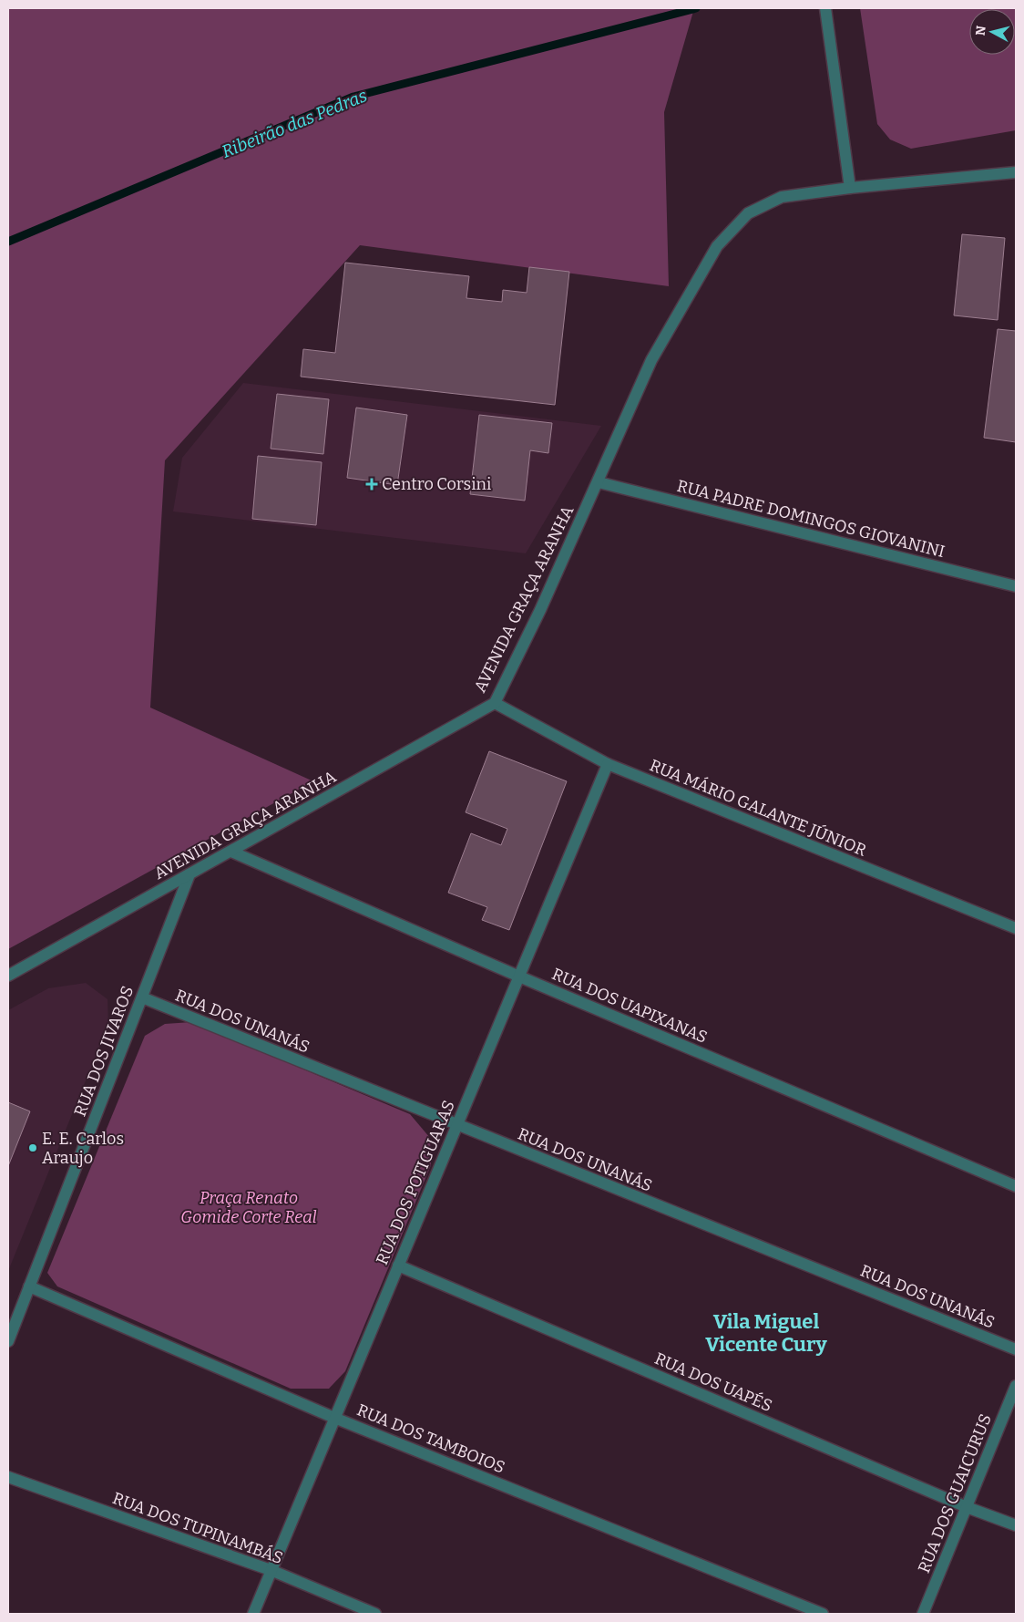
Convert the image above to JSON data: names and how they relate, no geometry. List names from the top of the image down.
{
  "streets": {
    "street": [
      "RUA PADRE DOMINGOS GIOVANINI",
      "AVENIDA GRAÇA ARANHA",
      "RUA MÁRIO GALANTE JÚNIOR",
      "RUA DOS UAPIXANAS",
      "RUA DOS UNANÁS",
      "RUA DOS JIVAROS",
      "RUA DOS POTIGUARAS",
      "RUA DOS UAPÉS",
      "RUA DOS TAMBOIOS",
      "RUA DOS GUAICURUS",
      "RUA DOS TUPINAMBÁS"
    ]
  },
  "crossings": [
    ["RUA PADRE DOMINGOS GIOVANINI", "AVENIDA GRAÇA ARANHA"],
    ["AVENIDA GRAÇA ARANHA", "RUA MÁRIO GALANTE JÚNIOR"],
    ["AVENIDA GRAÇA ARANHA", "RUA DOS UAPIXANAS"],
    ["AVENIDA GRAÇA ARANHA", "RUA DOS JIVAROS"],
    ["RUA MÁRIO GALANTE JÚNIOR", "RUA DOS POTIGUARAS"],
    ["RUA DOS UAPIXANAS", "RUA DOS POTIGUARAS"],
    ["RUA DOS UNANÁS", "RUA DOS JIVAROS"],
    ["RUA DOS UNANÁS", "RUA DOS POTIGUARAS"],
    ["RUA DOS JIVAROS", "RUA DOS TAMBOIOS"],
    ["RUA DOS POTIGUARAS", "RUA DOS UAPÉS"],
    ["RUA DOS POTIGUARAS", "RUA DOS TAMBOIOS"],
    ["RUA DOS POTIGUARAS", "RUA DOS TUPINAMBÁS"],
    ["RUA DOS UAPÉS", "RUA DOS GUAICURUS"]
  ],
  "districts": ["Vila Miguel Vicente Cury"],
  "water": ["Ribeirão das Pedras"],
  "parks": ["Praça Renato Gomide Corte Real"],
  "places": {
    "health": ["Centro Corsini"],
    "other": ["E. E. Carlos Araujo"]
  },
  "north": "left"
}
